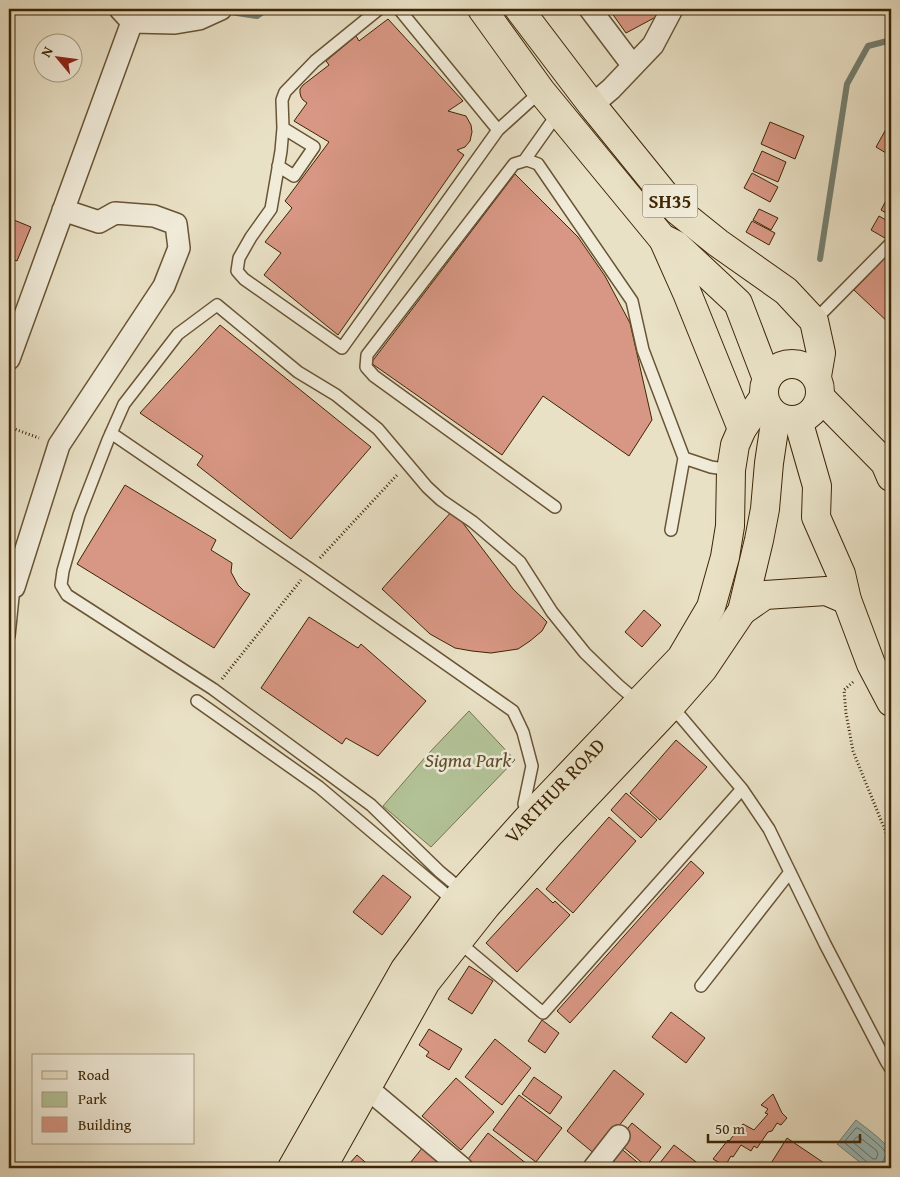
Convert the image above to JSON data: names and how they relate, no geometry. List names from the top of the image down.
{
  "streets": {
    "main road": ["SH35", "VARTHUR ROAD"]
  },
  "crossings": [
    ["SH35", "VARTHUR ROAD"]
  ],
  "parks": ["Sigma Park"],
  "legend": ["Road", "Park", "Building"],
  "scale_bar": "50 m",
  "north": "top left"
}
